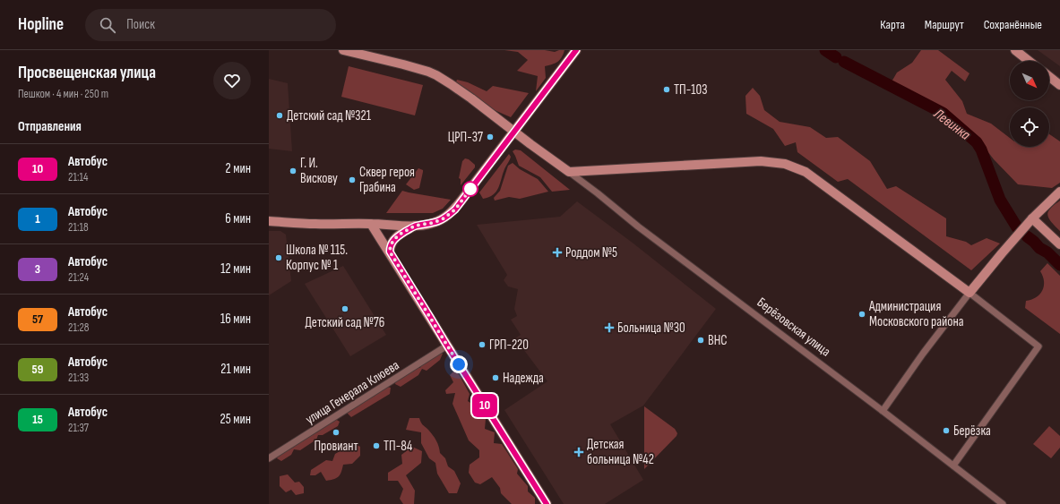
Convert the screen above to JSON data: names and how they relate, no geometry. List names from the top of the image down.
{
  "streets": {
    "street": ["Берёзовская улица", "улица Генерала Клюева"]
  },
  "water": ["Левинка"],
  "places": {
    "other": [
      "ТП-103",
      "Детский сад №321",
      "ЦРП-37",
      "Г. И. Вискову",
      "Сквер героя Грабина",
      "Школа № 115. Корпус № 1",
      "Детский сад №76",
      "Администрация Московского района",
      "ВНС",
      "ГРП-220",
      "Надежда",
      "Берёзка",
      "Провиант",
      "ТП-84"
    ],
    "health": ["Роддом №5", "Больница №30", "Детская больница №42"]
  },
  "lines": ["bus line 10"],
  "north": "bottom right",
  "page": {
    "header": "Hopline",
    "search": "Поиск",
    "nav": ["Карта", "Маршрут", "Сохранённые"],
    "heading": [
      ["Просвещенская улица", "Пешком · 4 мин · 250 m"],
      "Отправления"
    ],
    "on_map": "10",
    "list": [
      {
        "mark": "10",
        "name": "Автобус",
        "note": "21:14",
        "value": "2 мин"
      },
      {
        "mark": "1",
        "name": "Автобус",
        "note": "21:18",
        "value": "6 мин"
      },
      {
        "mark": "3",
        "name": "Автобус",
        "note": "21:24",
        "value": "12 мин"
      },
      {
        "mark": "57",
        "name": "Автобус",
        "note": "21:28",
        "value": "16 мин"
      },
      {
        "mark": "59",
        "name": "Автобус",
        "note": "21:33",
        "value": "21 мин"
      },
      {
        "mark": "15",
        "name": "Автобус",
        "note": "21:37",
        "value": "25 мин"
      }
    ]
  }
}
